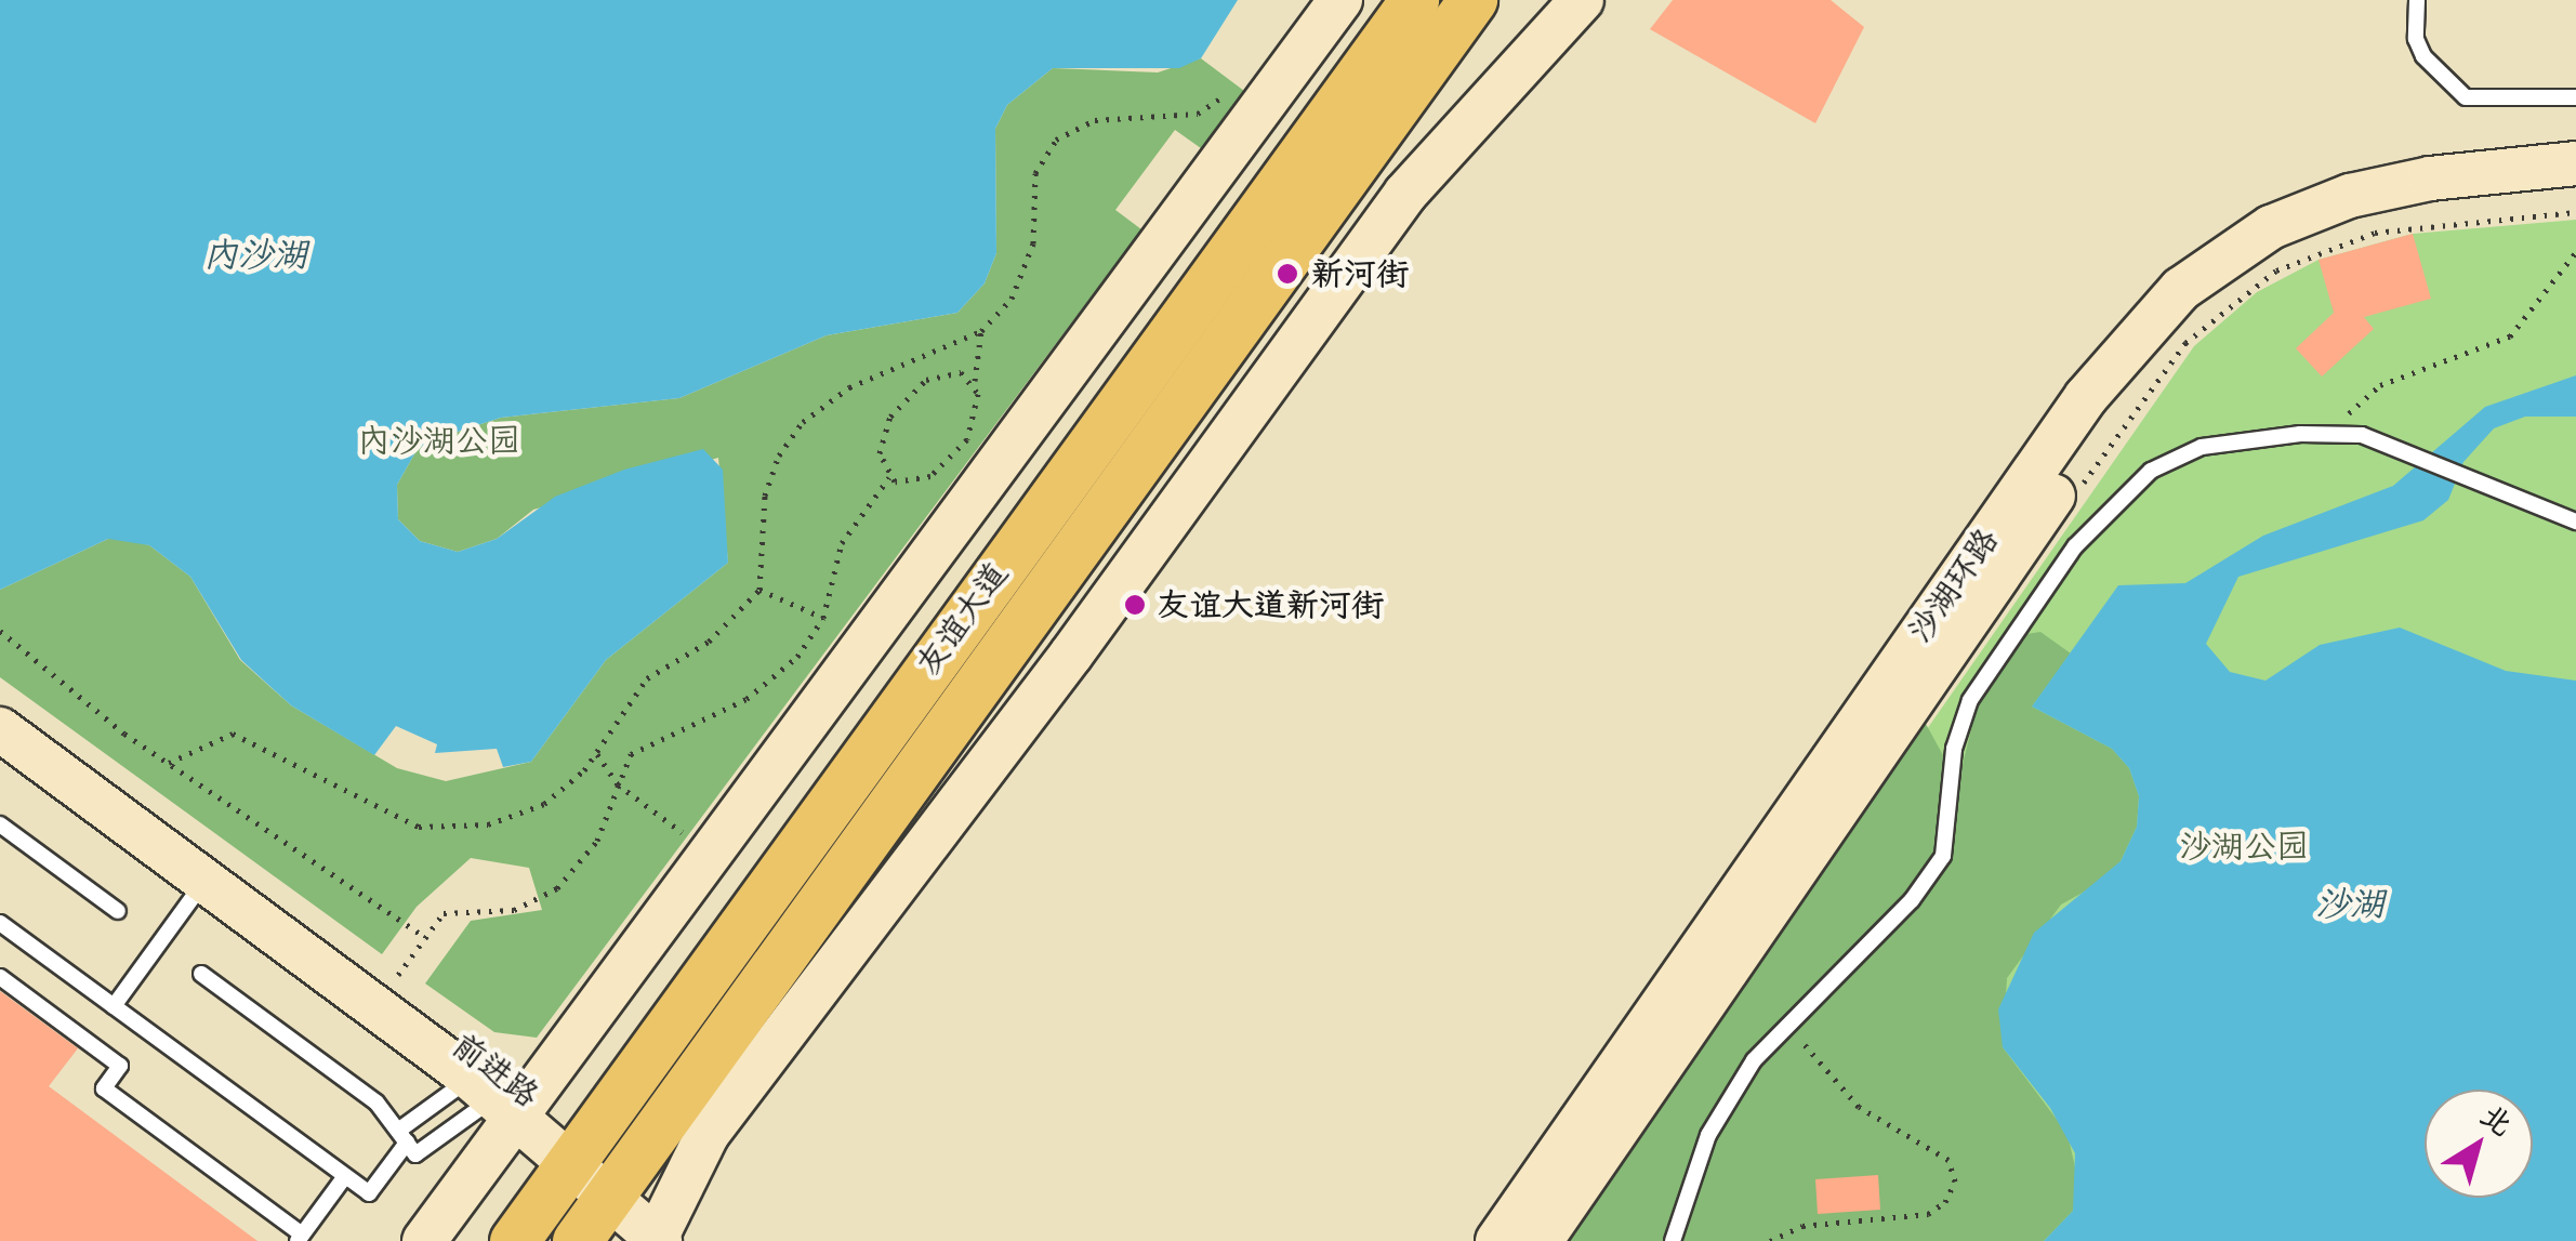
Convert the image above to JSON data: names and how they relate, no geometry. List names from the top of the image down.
{
  "streets": {
    "main road": ["友谊大道"],
    "street": ["沙湖环路", "前进路"]
  },
  "crossings": [
    ["友谊大道", "前进路"]
  ],
  "water": ["内沙湖", "沙湖"],
  "parks": ["内沙湖公园", "沙湖公园"],
  "places": ["新河街", "友谊大道新河街"],
  "north": "top right"
}
